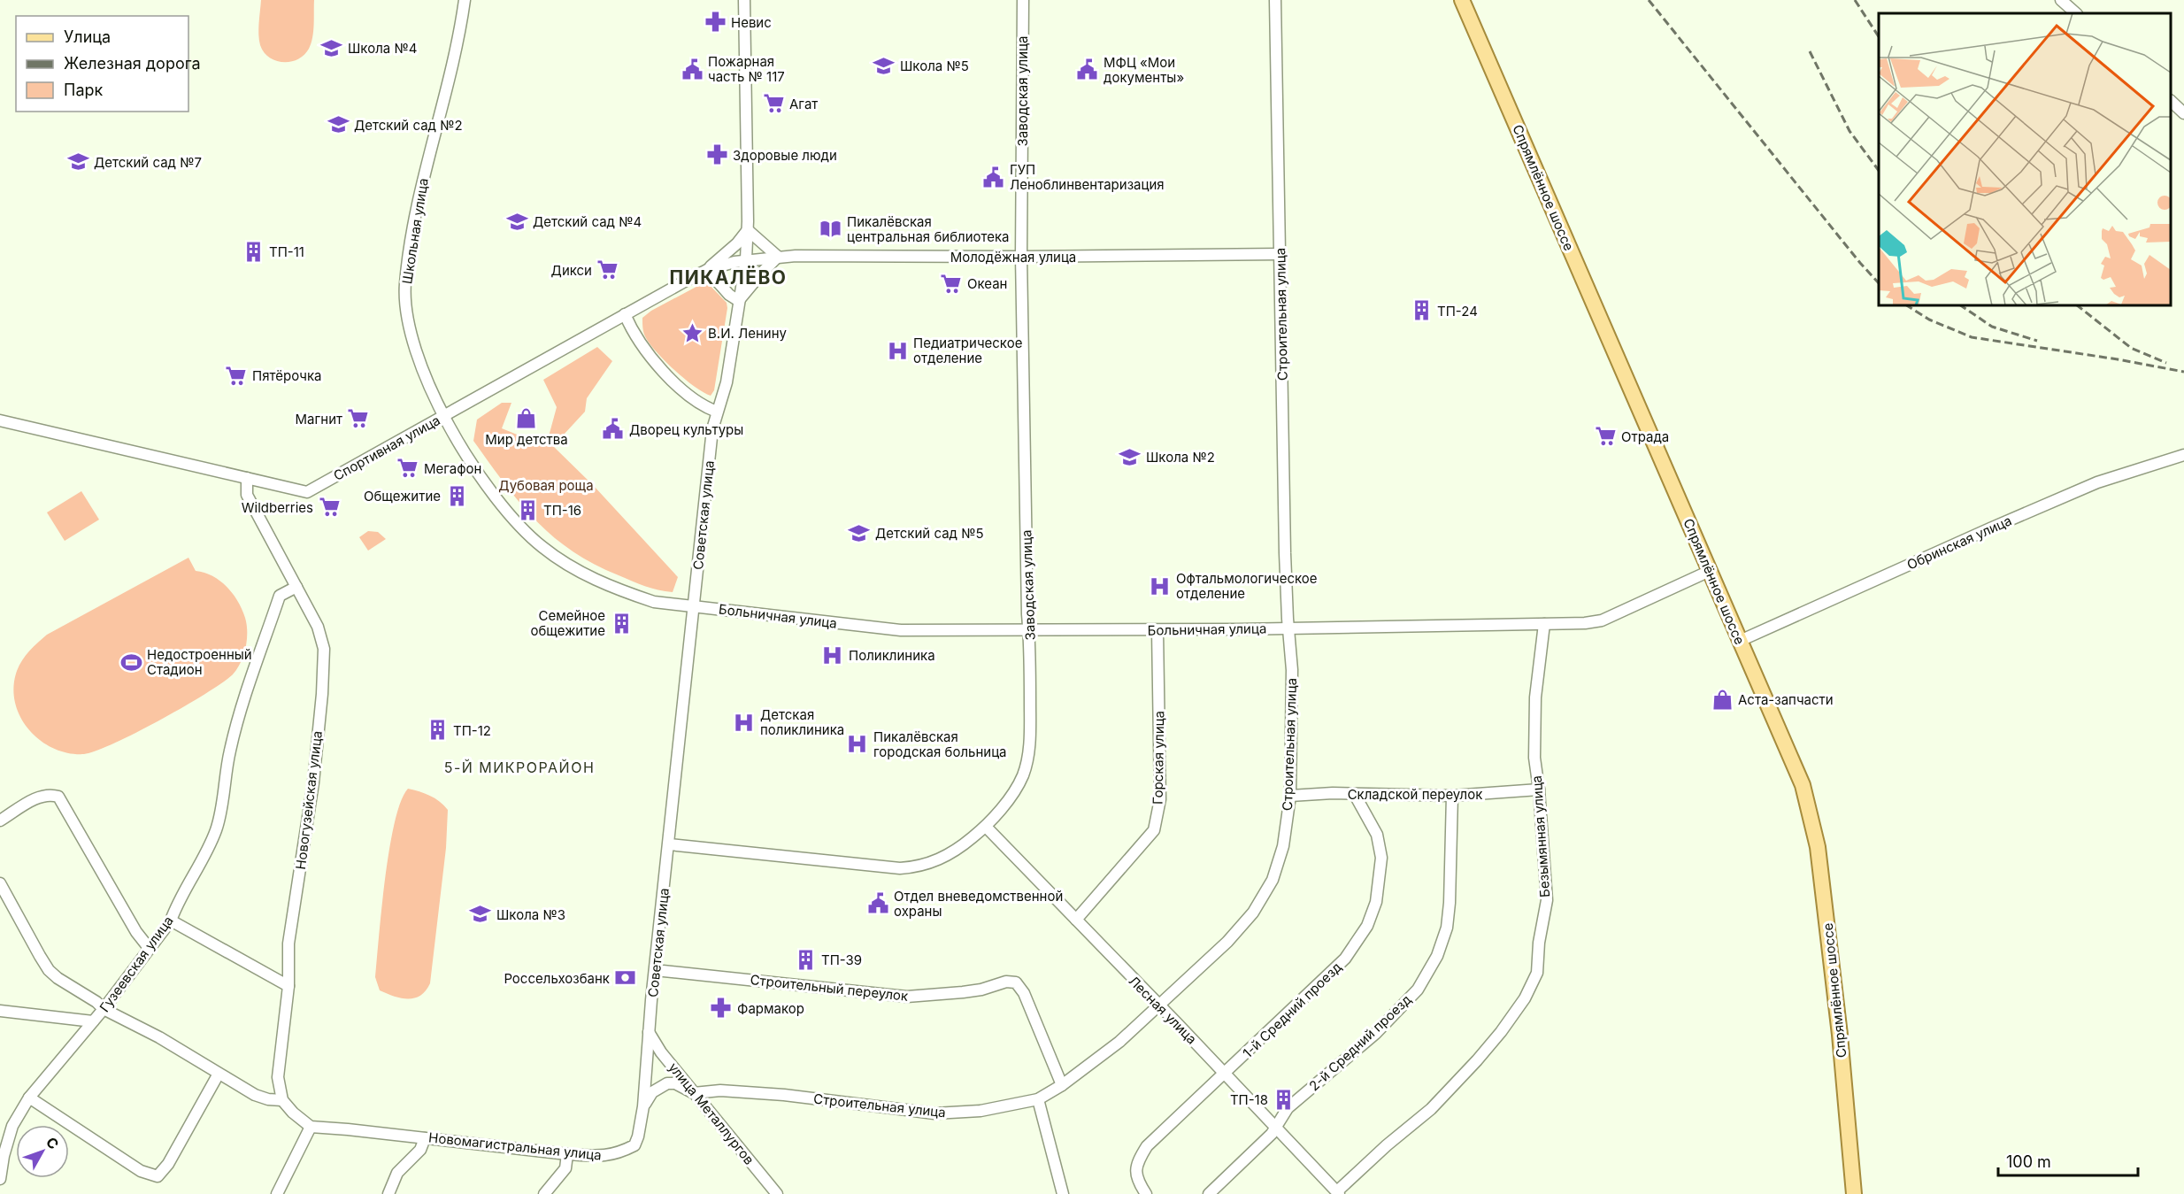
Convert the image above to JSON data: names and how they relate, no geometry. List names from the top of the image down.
{
  "streets": {
    "main road": ["Спрямлённое шоссе"],
    "street": [
      "Заводская улица",
      "Школьная улица",
      "Молодёжная улица",
      "Строительная улица",
      "Спортивная улица",
      "Советская улица",
      "Обринская улица",
      "Больничная улица",
      "Горская улица",
      "Складской переулок",
      "Новогузейская улица",
      "Безымянная улица",
      "Гузеевская улица",
      "Строительный переулок",
      "Лесная улица",
      "1-й Средний проезд",
      "2-й Средний проезд",
      "улица Металлургов",
      "Новомагистральная улица"
    ]
  },
  "crossings": [
    ["Заводская улица", "Молодёжная улица"],
    ["Заводская улица", "Советская улица"],
    ["Заводская улица", "Больничная улица"],
    ["Заводская улица", "Лесная улица"],
    ["Спрямлённое шоссе", "Обринская улица"],
    ["Спрямлённое шоссе", "Больничная улица"],
    ["Школьная улица", "Спортивная улица"],
    ["Школьная улица", "Советская улица"],
    ["Школьная улица", "Больничная улица"],
    ["Молодёжная улица", "Строительная улица"],
    ["Молодёжная улица", "Спортивная улица"],
    ["Молодёжная улица", "Советская улица"],
    ["Строительная улица", "Больничная улица"],
    ["Строительная улица", "Складской переулок"],
    ["Строительная улица", "Строительный переулок"],
    ["Строительная улица", "Лесная улица"],
    ["Строительная улица", "улица Металлургов"],
    ["Спортивная улица", "Советская улица"],
    ["Спортивная улица", "Новогузейская улица"],
    ["Советская улица", "Больничная улица"],
    ["Советская улица", "Строительный переулок"],
    ["Советская улица", "улица Металлургов"],
    ["Советская улица", "Новомагистральная улица"],
    ["Больничная улица", "Горская улица"],
    ["Больничная улица", "Безымянная улица"],
    ["Горская улица", "Лесная улица"],
    ["Складской переулок", "Безымянная улица"],
    ["Складской переулок", "1-й Средний проезд"],
    ["Складской переулок", "2-й Средний проезд"],
    ["Новогузейская улица", "Гузеевская улица"],
    ["Безымянная улица", "Лесная улица"],
    ["Лесная улица", "1-й Средний проезд"],
    ["Лесная улица", "2-й Средний проезд"],
    ["улица Металлургов", "Новомагистральная улица"]
  ],
  "districts": ["ПИКАЛЁВО", "5-Й МИКРОРАЙОН"],
  "parks": ["Дубовая роща"],
  "places": {
    "pharmacy": ["Невис", "Здоровые люди", "Фармакор"],
    "school or university": [
      "Школа №4",
      "Школа №5",
      "Детский сад №2",
      "Детский сад №7",
      "Детский сад №4",
      "Школа №2",
      "Детский сад №5",
      "Школа №3"
    ],
    "public building": [
      "Пожарная часть № 117",
      "МФЦ «Мои документы»",
      "ГУП Леноблинвентаризация",
      "Дворец культуры",
      "Отдел вневедомственной охраны"
    ],
    "supermarket": [
      "Агат",
      "Дикси",
      "Океан",
      "Пятёрочка",
      "Магнит",
      "Отрада",
      "Мегафон",
      "Wildberries"
    ],
    "library": ["Пикалёвская центральная библиотека"],
    "building": [
      "ТП-11",
      "ТП-24",
      "Общежитие",
      "ТП-16",
      "Семейное общежитие",
      "ТП-12",
      "ТП-39",
      "ТП-18"
    ],
    "place": ["В.И. Ленину"],
    "hospital": [
      "Педиатрическое отделение",
      "Офтальмологическое отделение",
      "Поликлиника",
      "Детская поликлиника",
      "Пикалёвская городская больница"
    ],
    "shop": ["Мир детства", "Аста-запчасти"],
    "sports": ["Недостроенный Стадион"],
    "bank": ["Россельхозбанк"]
  },
  "legend": ["Улица", "Железная дорога", "Парк"],
  "scale_bar": "100 m",
  "north": "top right"
}
